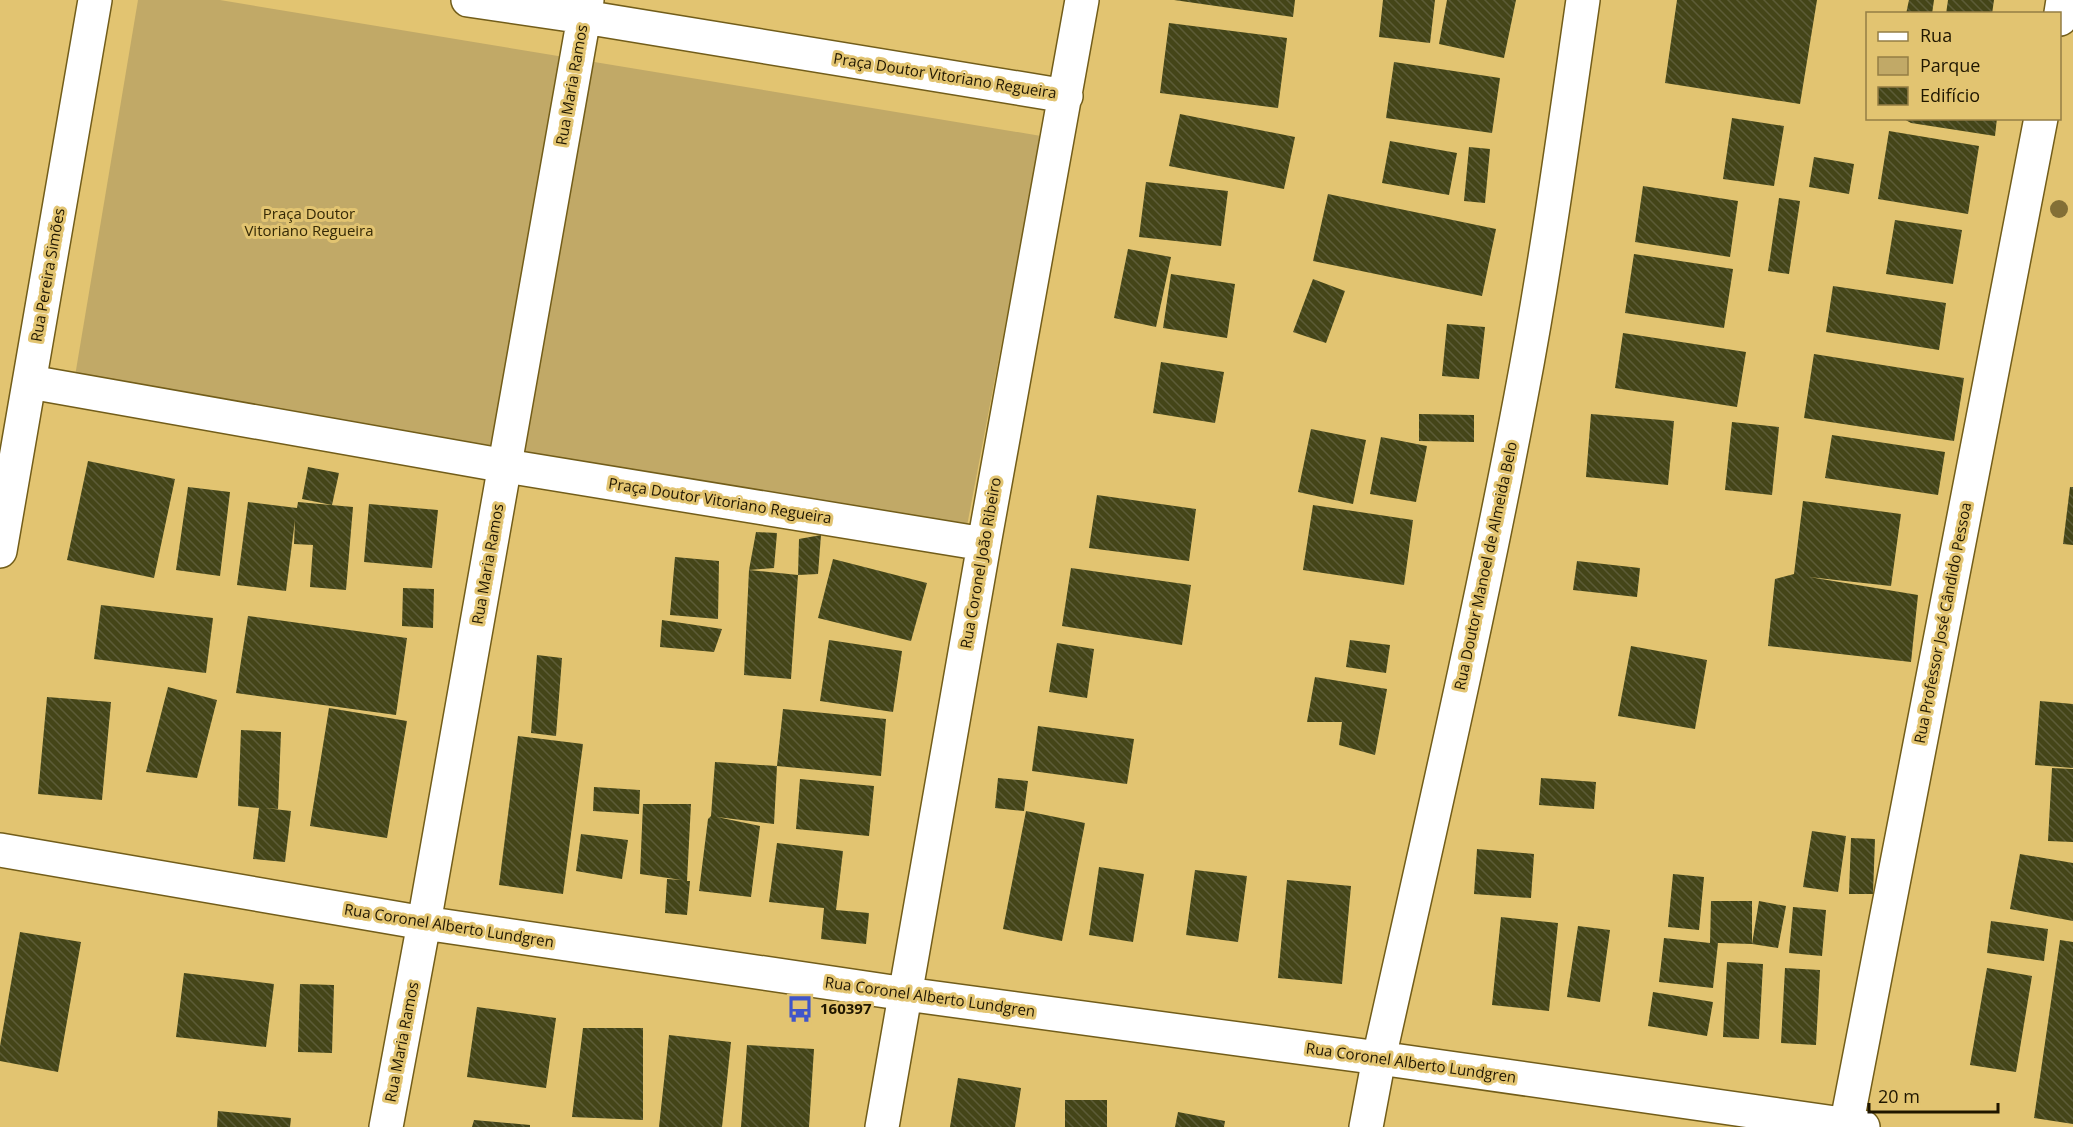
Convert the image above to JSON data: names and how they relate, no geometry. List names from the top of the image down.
{
  "streets": {
    "street": [
      "Praça Doutor Vitoriano Regueira",
      "Rua Maria Ramos",
      "Rua Pereira Simões",
      "Rua Coronel João Ribeiro",
      "Rua Doutor Manoel de Almeida Belo",
      "Rua Professor José Cândido Pessoa",
      "Rua Coronel Alberto Lundgren"
    ]
  },
  "crossings": [
    ["Praça Doutor Vitoriano Regueira", "Rua Maria Ramos"],
    ["Praça Doutor Vitoriano Regueira", "Rua Pereira Simões"],
    ["Praça Doutor Vitoriano Regueira", "Rua Coronel João Ribeiro"],
    ["Rua Maria Ramos", "Rua Coronel Alberto Lundgren"],
    ["Rua Coronel João Ribeiro", "Rua Coronel Alberto Lundgren"],
    ["Rua Doutor Manoel de Almeida Belo", "Rua Coronel Alberto Lundgren"],
    ["Rua Professor José Cândido Pessoa", "Rua Coronel Alberto Lundgren"]
  ],
  "parks": ["Praça Doutor Vitoriano Regueira"],
  "places": {
    "bus stop": ["160397"]
  },
  "legend": ["Rua", "Parque", "Edifício"],
  "scale_bar": "20 m"
}
